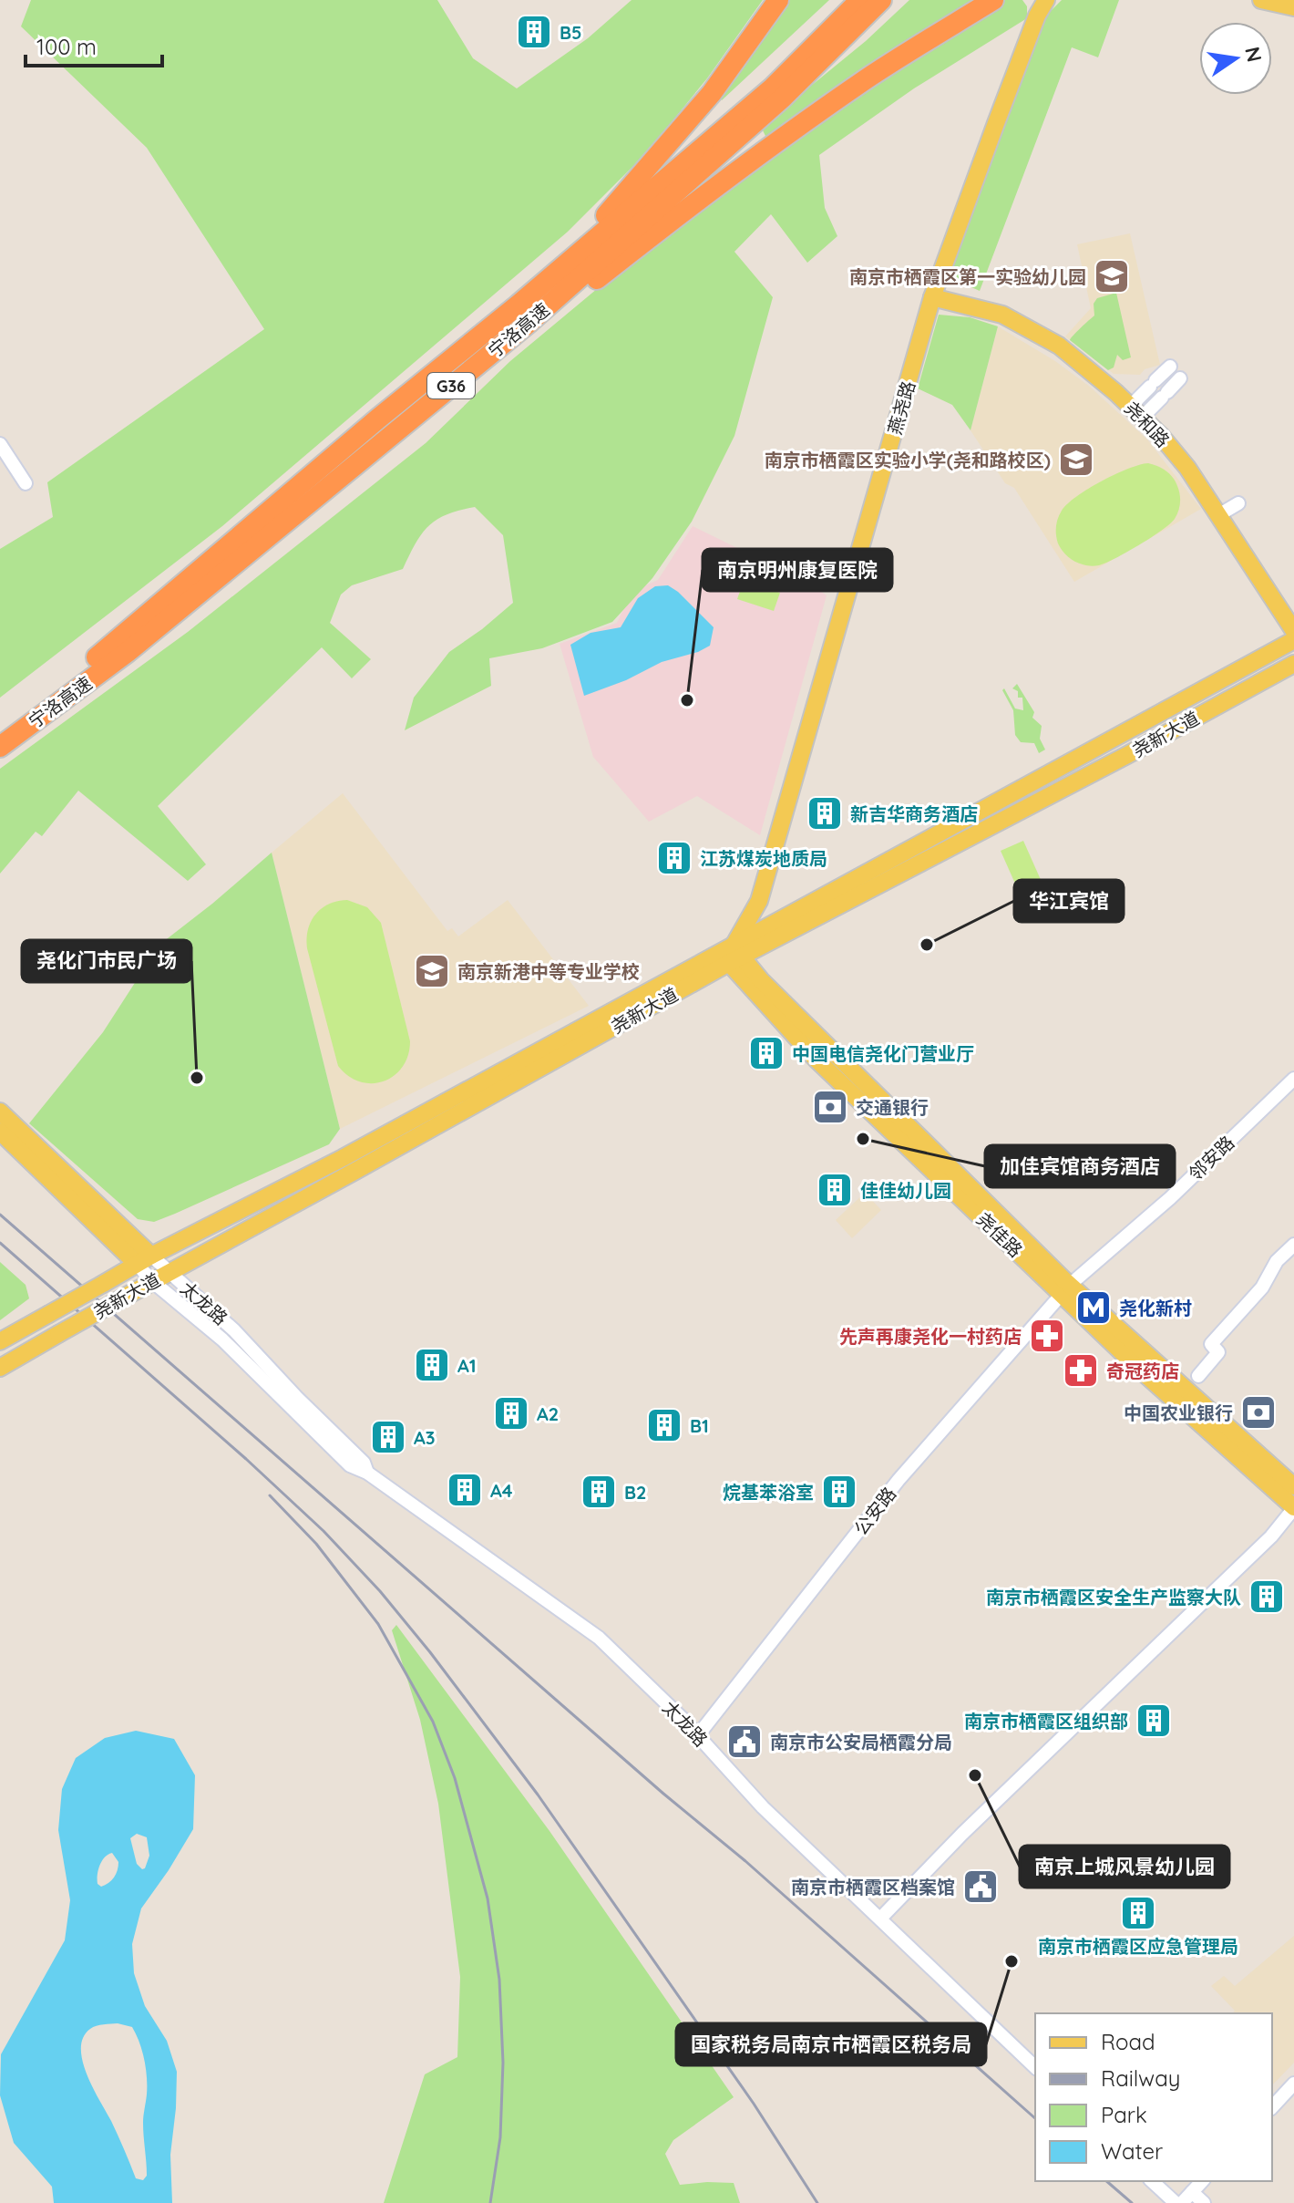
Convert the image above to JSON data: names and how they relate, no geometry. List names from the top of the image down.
{
  "streets": {
    "highway": ["宁洛高速", "G36"],
    "main road": [
      "燕尧路",
      "尧和路",
      "尧新大道",
      "尧佳路",
      "太龙路"
    ],
    "street": ["邻安路", "公安路"]
  },
  "crossings": [
    ["燕尧路", "尧和路"],
    ["燕尧路", "尧新大道"],
    ["燕尧路", "尧佳路"],
    ["尧新大道", "尧佳路"],
    ["尧新大道", "太龙路"],
    ["邻安路", "尧佳路"],
    ["邻安路", "公安路"],
    ["尧佳路", "公安路"],
    ["太龙路", "公安路"]
  ],
  "places": {
    "building": [
      "B5",
      "新吉华商务酒店",
      "江苏煤炭地质局",
      "中国电信尧化门营业厅",
      "佳佳幼儿园",
      "A1",
      "A2",
      "B1",
      "A3",
      "A4",
      "B2",
      "烷基苯浴室",
      "南京市栖霞区安全生产监察大队",
      "南京市栖霞区组织部",
      "南京市栖霞区应急管理局"
    ],
    "school or university": ["南京市栖霞区第一实验幼儿园", "南京市栖霞区实验小学(尧和路校区)", "南京新港中等专业学校"],
    "other": [
      "南京明州康复医院",
      "华江宾馆",
      "尧化门市民广场",
      "加佳宾馆商务酒店",
      "南京上城风景幼儿园",
      "国家税务局南京市栖霞区税务局"
    ],
    "bank": ["交通银行", "中国农业银行"],
    "metro station": ["尧化新村"],
    "pharmacy": ["先声再康尧化一村药店", "奇冠药店"],
    "public building": ["南京市公安局栖霞分局", "南京市栖霞区档案馆"]
  },
  "legend": [
    "Road",
    "Railway",
    "Park",
    "Water"
  ],
  "scale_bar": "100 m",
  "north": "right"
}
